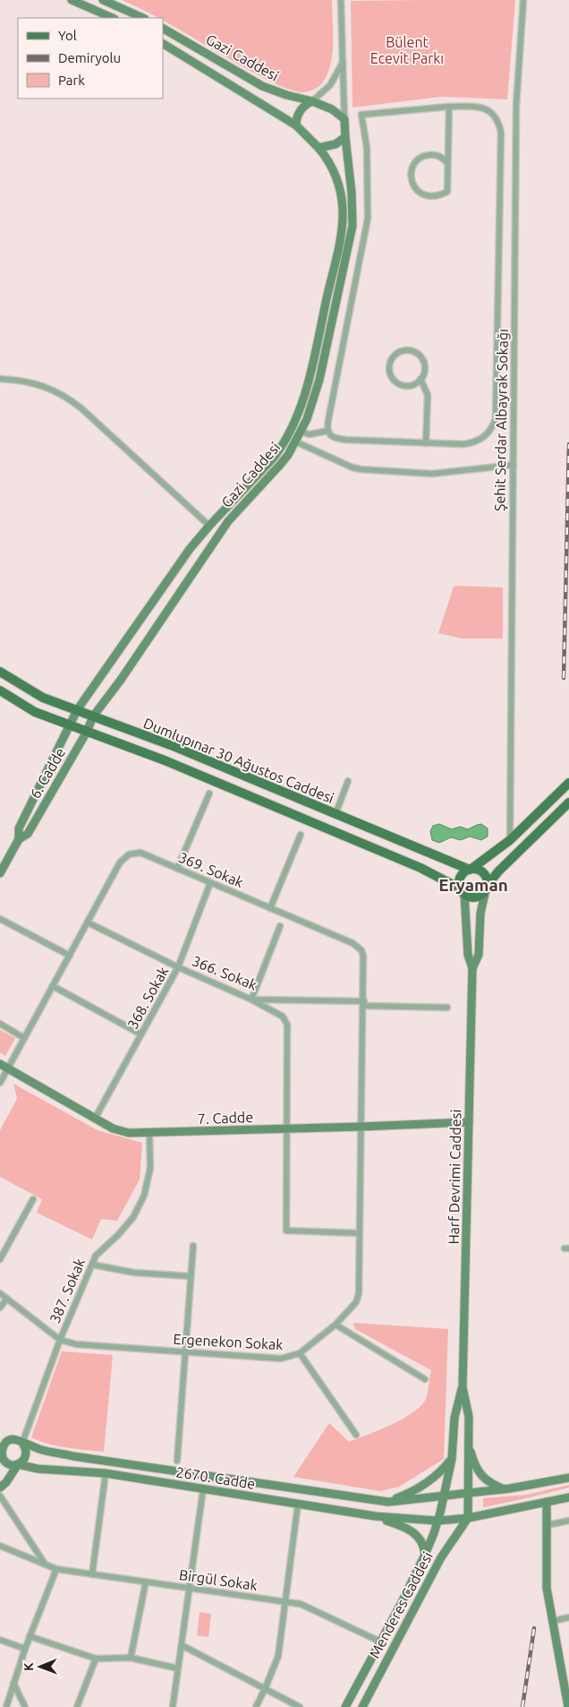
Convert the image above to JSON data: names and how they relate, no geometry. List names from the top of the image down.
{
  "streets": {
    "main road": [
      "Gazi Caddesi",
      "Dumlupınar 30 Ağustos Caddesi",
      "6. Cadde",
      "7. Cadde",
      "Harf Devrimi Caddesi",
      "2670. Cadde",
      "Menderes Caddesi"
    ],
    "street": [
      "Şehit Serdar Albayrak Sokağı",
      "369. Sokak",
      "366. Sokak",
      "368. Sokak",
      "387. Sokak",
      "Ergenekon Sokak",
      "Birgül Sokak"
    ]
  },
  "crossings": [
    ["Gazi Caddesi", "Dumlupınar 30 Ağustos Caddesi"],
    ["Gazi Caddesi", "6. Cadde"],
    ["Dumlupınar 30 Ağustos Caddesi", "6. Cadde"],
    ["Dumlupınar 30 Ağustos Caddesi", "Harf Devrimi Caddesi"],
    ["369. Sokak", "366. Sokak"],
    ["369. Sokak", "368. Sokak"],
    ["369. Sokak", "7. Cadde"],
    ["369. Sokak", "Ergenekon Sokak"],
    ["366. Sokak", "368. Sokak"],
    ["368. Sokak", "7. Cadde"],
    ["7. Cadde", "Harf Devrimi Caddesi"],
    ["7. Cadde", "387. Sokak"],
    ["7. Cadde", "Ergenekon Sokak"],
    ["Harf Devrimi Caddesi", "2670. Cadde"],
    ["Harf Devrimi Caddesi", "Menderes Caddesi"],
    ["387. Sokak", "Ergenekon Sokak"],
    ["387. Sokak", "2670. Cadde"],
    ["2670. Cadde", "Menderes Caddesi"],
    ["Birgül Sokak", "Menderes Caddesi"]
  ],
  "districts": ["Eryaman"],
  "parks": ["Bülent Ecevit Parkı"],
  "legend": ["Yol", "Demiryolu", "Park"],
  "north": "left"
}
